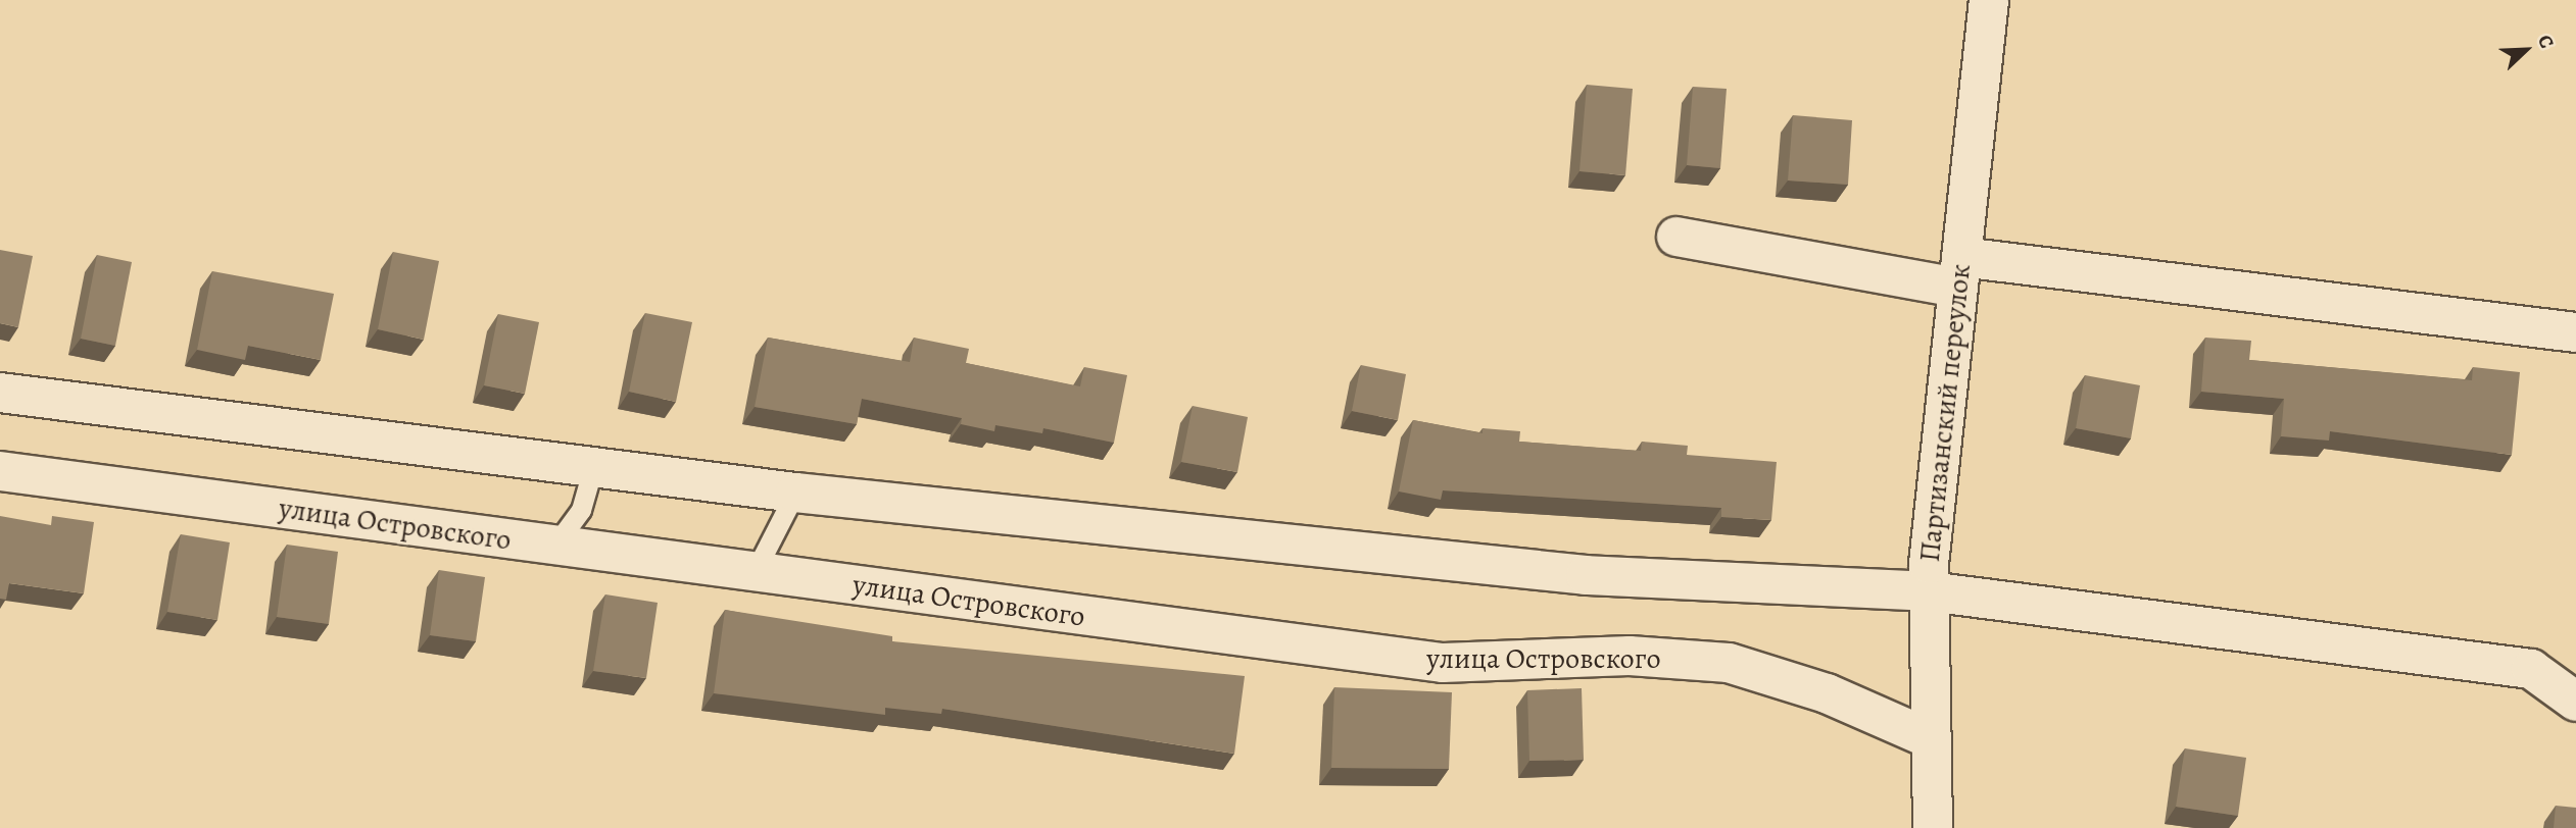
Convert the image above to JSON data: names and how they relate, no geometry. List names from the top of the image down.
{
  "streets": {
    "street": ["Партизанский переулок", "улица Островского"]
  },
  "crossings": [
    ["Партизанский переулок", "улица Островского"]
  ],
  "north": "top right"
}
